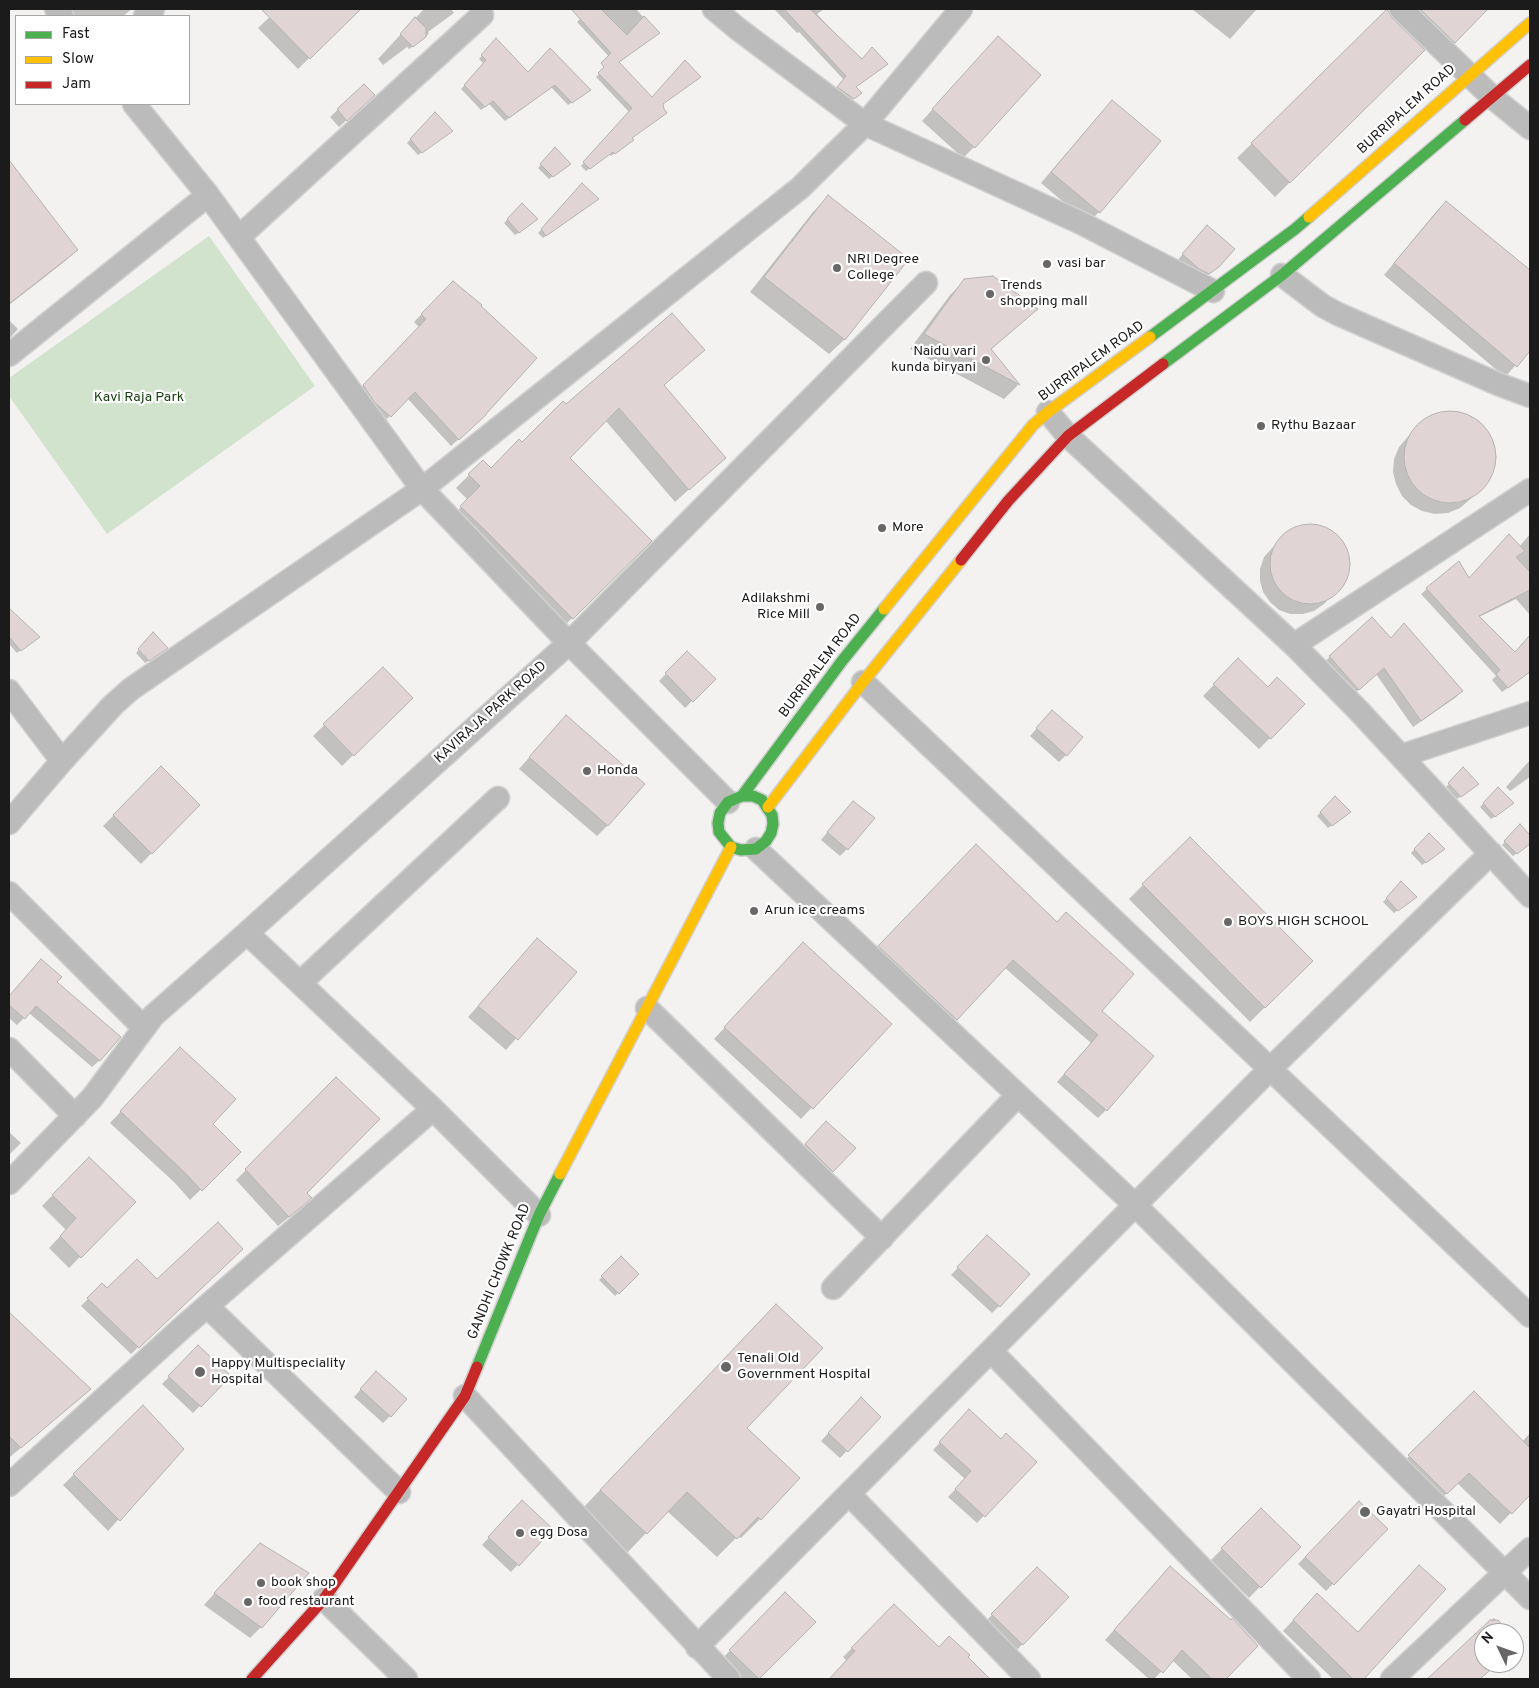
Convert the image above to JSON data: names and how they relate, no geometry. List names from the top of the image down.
{
  "streets": {
    "main road": ["BURRIPALEM ROAD", "GANDHI CHOWK ROAD"],
    "street": ["KAVIRAJA PARK ROAD"]
  },
  "crossings": [
    ["BURRIPALEM ROAD", "GANDHI CHOWK ROAD"]
  ],
  "parks": ["Kavi Raja Park"],
  "places": [
    "vasi bar",
    "NRI Degree College",
    "Trends shopping mall",
    "Naidu vari kunda biryani",
    "Rythu Bazaar",
    "More",
    "Adilakshmi Rice Mill",
    "Honda",
    "Arun ice creams",
    "BOYS HIGH SCHOOL",
    "Tenali Old Government Hospital",
    "Happy Multispeciality Hospital",
    "Gayatri Hospital",
    "egg Dosa",
    "book shop",
    "food restaurant"
  ],
  "legend": ["Fast", "Slow", "Jam"],
  "north": "top left"
}
